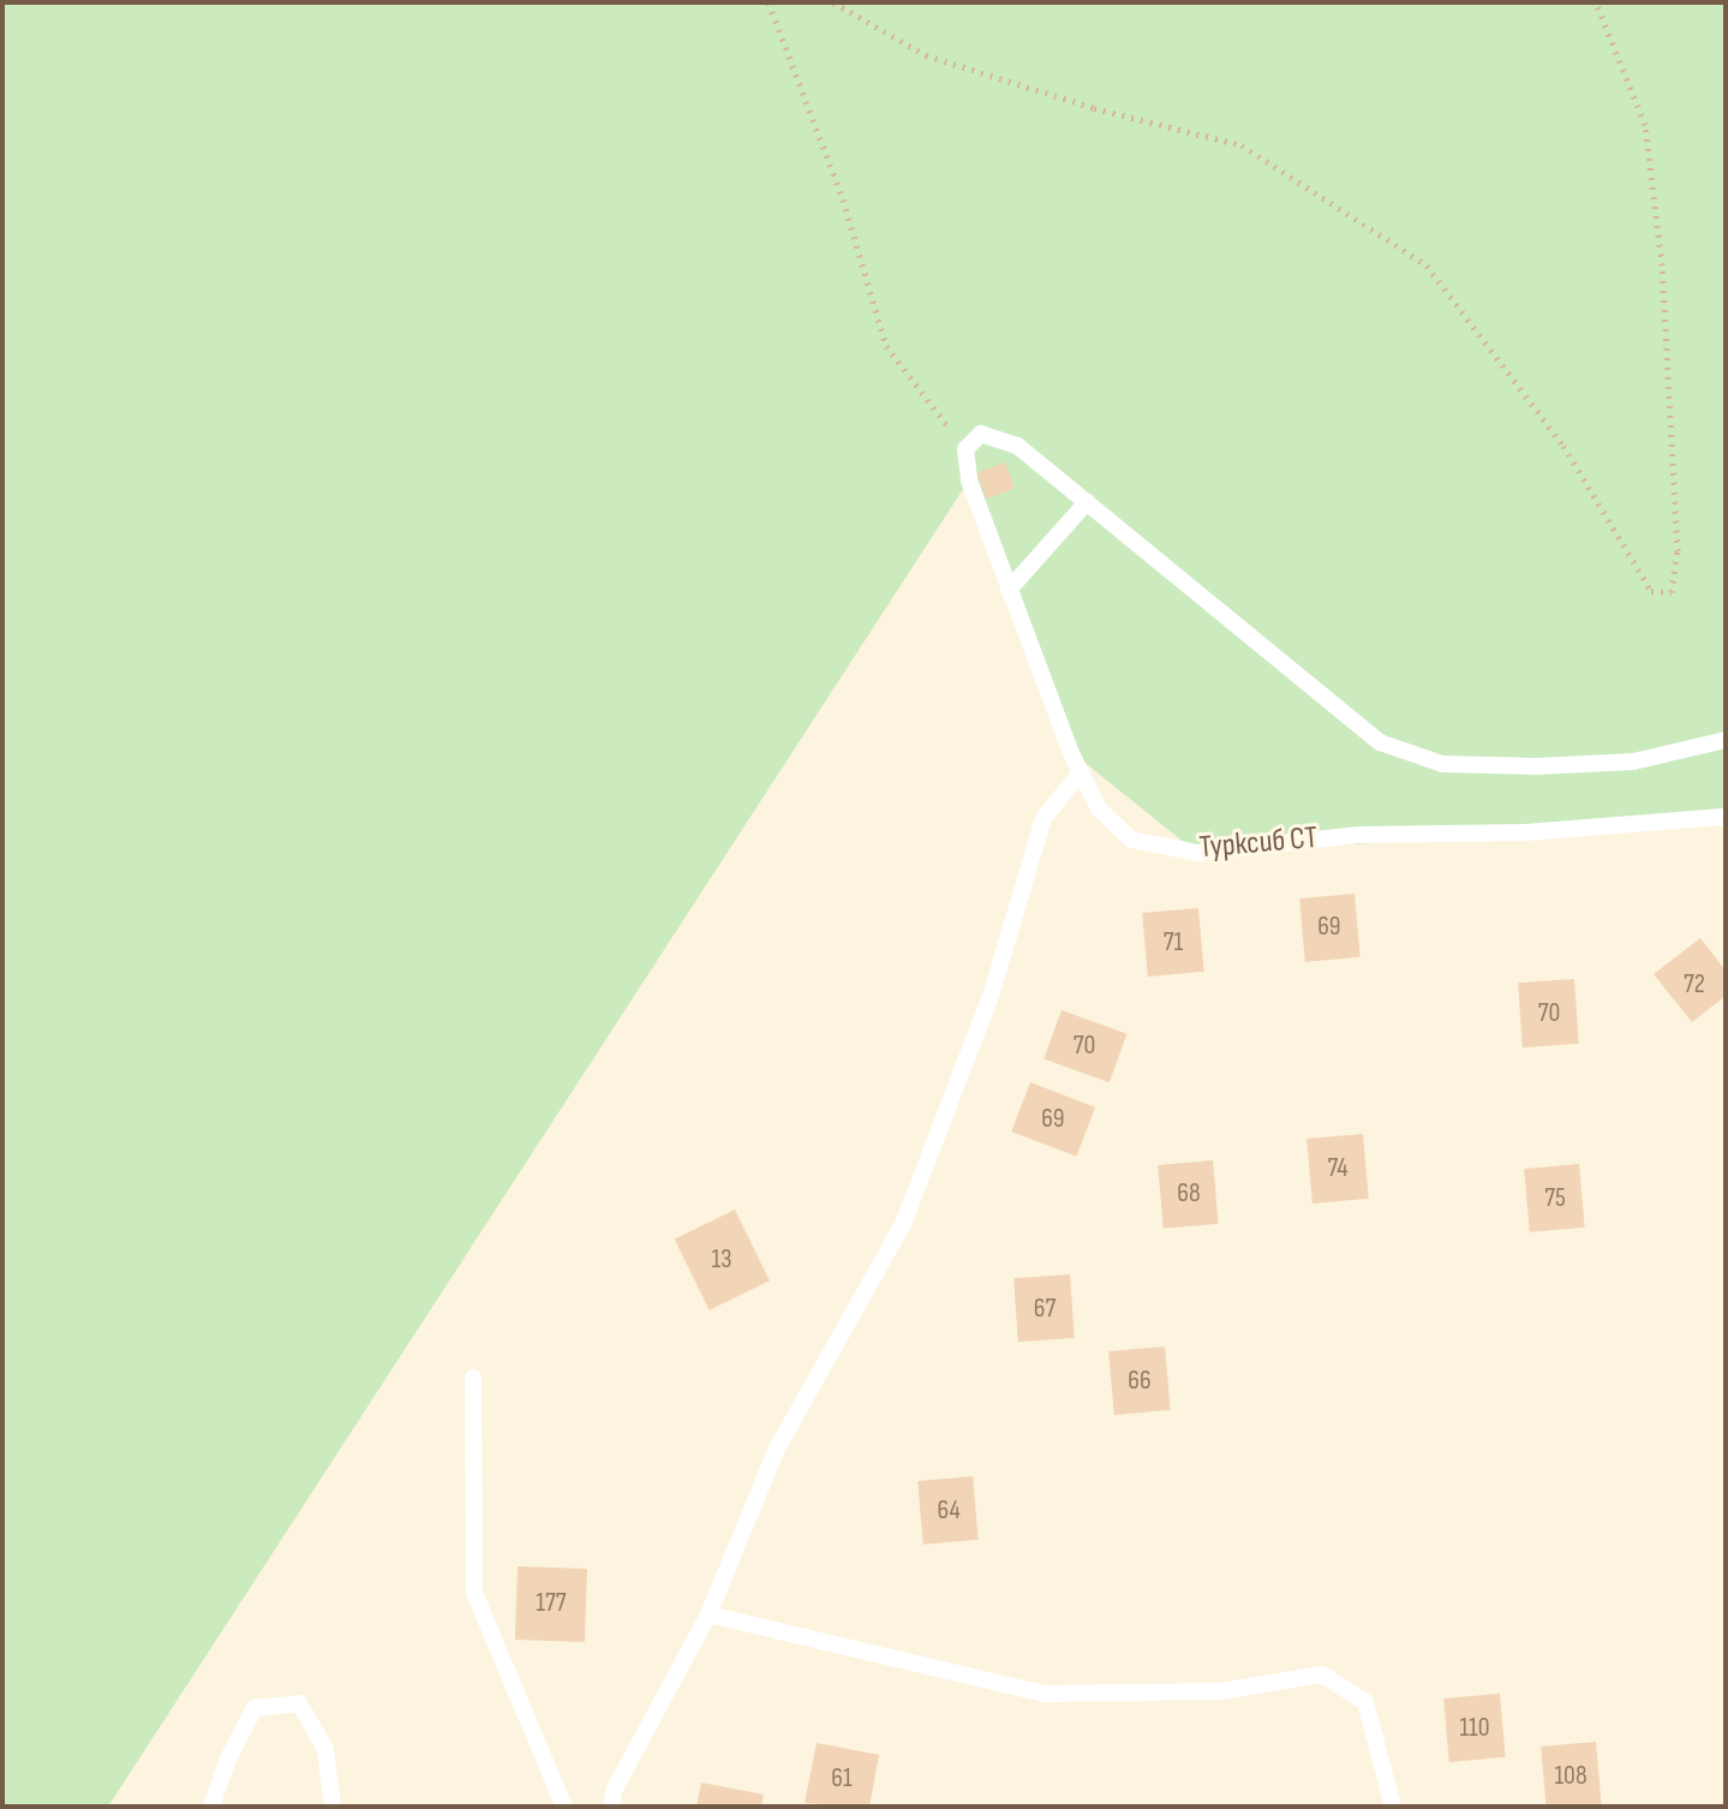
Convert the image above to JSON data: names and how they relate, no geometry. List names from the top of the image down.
{
  "streets": {
    "lane": ["Турксиб СТ"]
  },
  "house_numbers": [
    "69",
    "71",
    "72",
    "70",
    "70",
    "69",
    "74",
    "68",
    "75",
    "13",
    "67",
    "66",
    "64",
    "177",
    "110",
    "108",
    "61"
  ]
}
